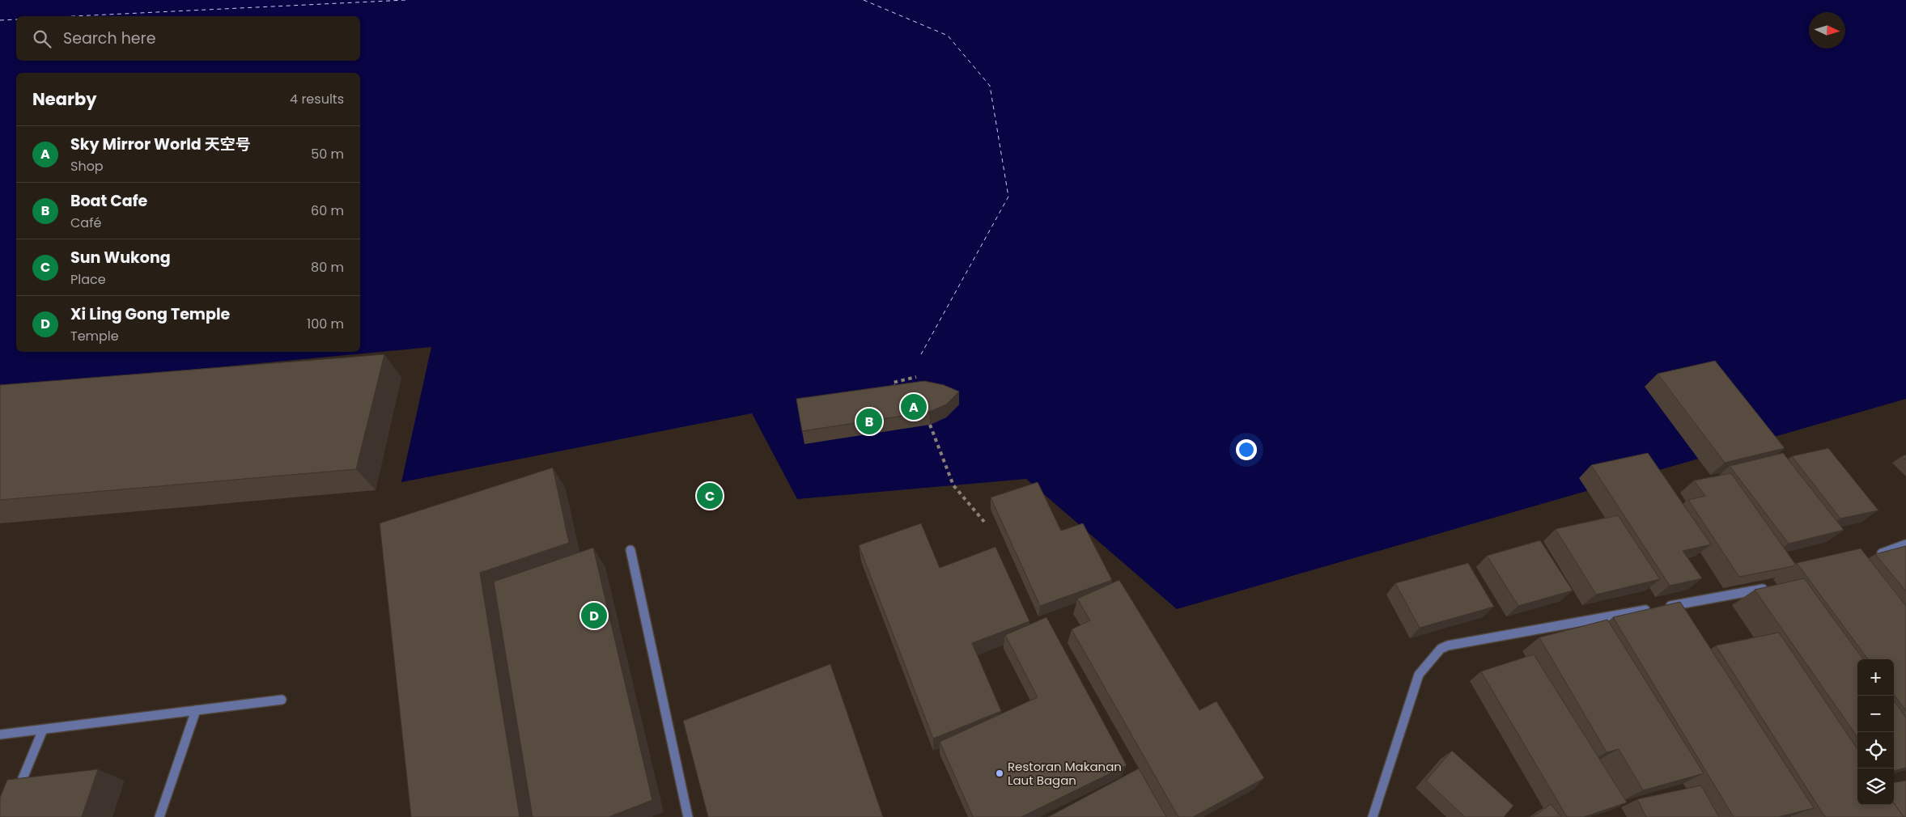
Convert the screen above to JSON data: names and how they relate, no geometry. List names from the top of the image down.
{
  "places": ["Restoran Makanan Laut Bagan"],
  "north": "right",
  "page": {
    "search": "Search here",
    "heading": ["Nearby", "4 results"],
    "list": [
      {
        "mark": "A",
        "name": "Sky Mirror World 天空号",
        "note": "Shop",
        "value": "50 m"
      },
      {
        "mark": "B",
        "name": "Boat Cafe",
        "note": "Café",
        "value": "60 m"
      },
      {
        "mark": "C",
        "name": "Sun Wukong",
        "note": "Place",
        "value": "80 m"
      },
      {
        "mark": "D",
        "name": "Xi Ling Gong Temple",
        "note": "Temple",
        "value": "100 m"
      }
    ],
    "pins": [
      "A",
      "B",
      "C",
      "D"
    ],
    "map_buttons": ["+", "−"]
  }
}
